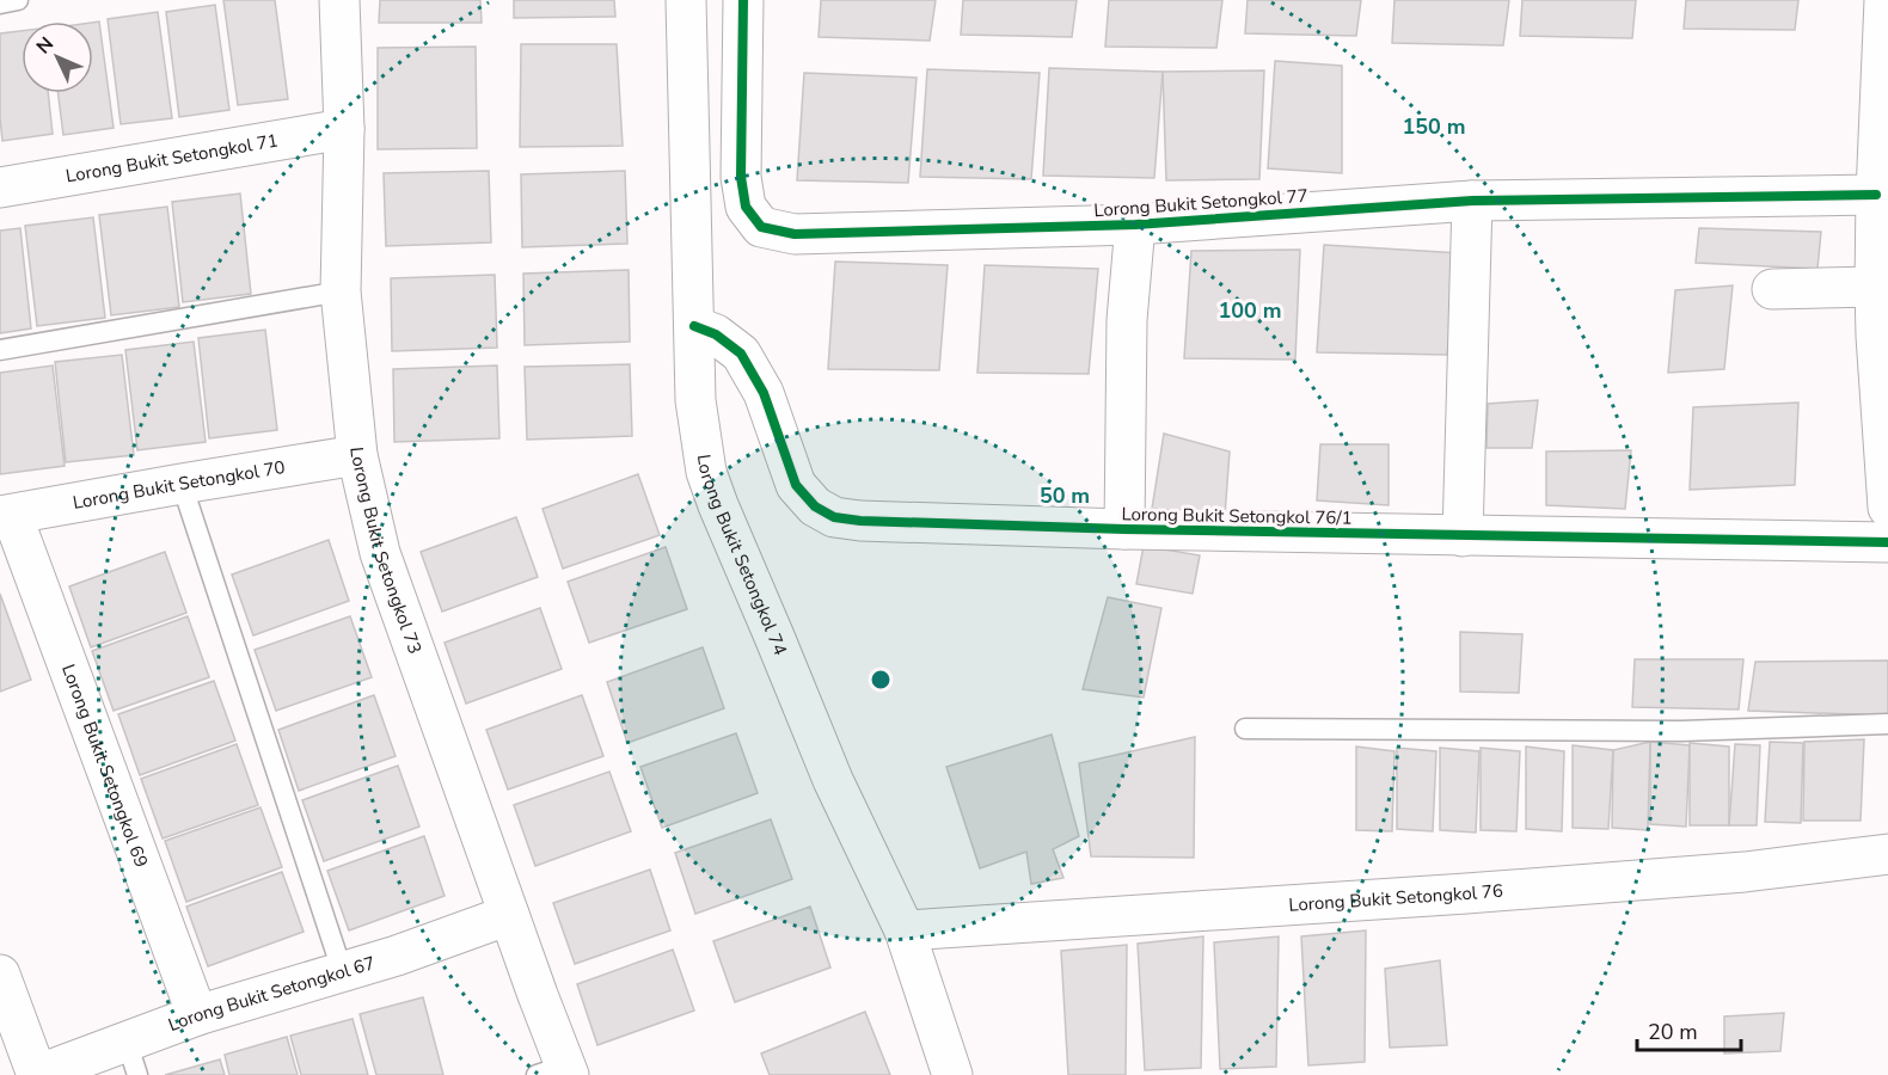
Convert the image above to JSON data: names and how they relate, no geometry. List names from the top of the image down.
{
  "streets": {
    "street": [
      "Lorong Bukit Setongkol 71",
      "Lorong Bukit Setongkol 77",
      "Lorong Bukit Setongkol 70",
      "Lorong Bukit Setongkol 76/1",
      "Lorong Bukit Setongkol 73",
      "Lorong Bukit Setongkol 74",
      "Lorong Bukit Setongkol 69",
      "Lorong Bukit Setongkol 76",
      "Lorong Bukit Setongkol 67"
    ]
  },
  "crossings": [
    ["Lorong Bukit Setongkol 71", "Lorong Bukit Setongkol 73"],
    ["Lorong Bukit Setongkol 70", "Lorong Bukit Setongkol 73"],
    ["Lorong Bukit Setongkol 70", "Lorong Bukit Setongkol 69"],
    ["Lorong Bukit Setongkol 76/1", "Lorong Bukit Setongkol 74"],
    ["Lorong Bukit Setongkol 73", "Lorong Bukit Setongkol 67"],
    ["Lorong Bukit Setongkol 74", "Lorong Bukit Setongkol 76"],
    ["Lorong Bukit Setongkol 69", "Lorong Bukit Setongkol 67"]
  ],
  "scale_bar": "20 m",
  "north": "top left",
  "rings": ["150 m", "100 m", "50 m"]
}
